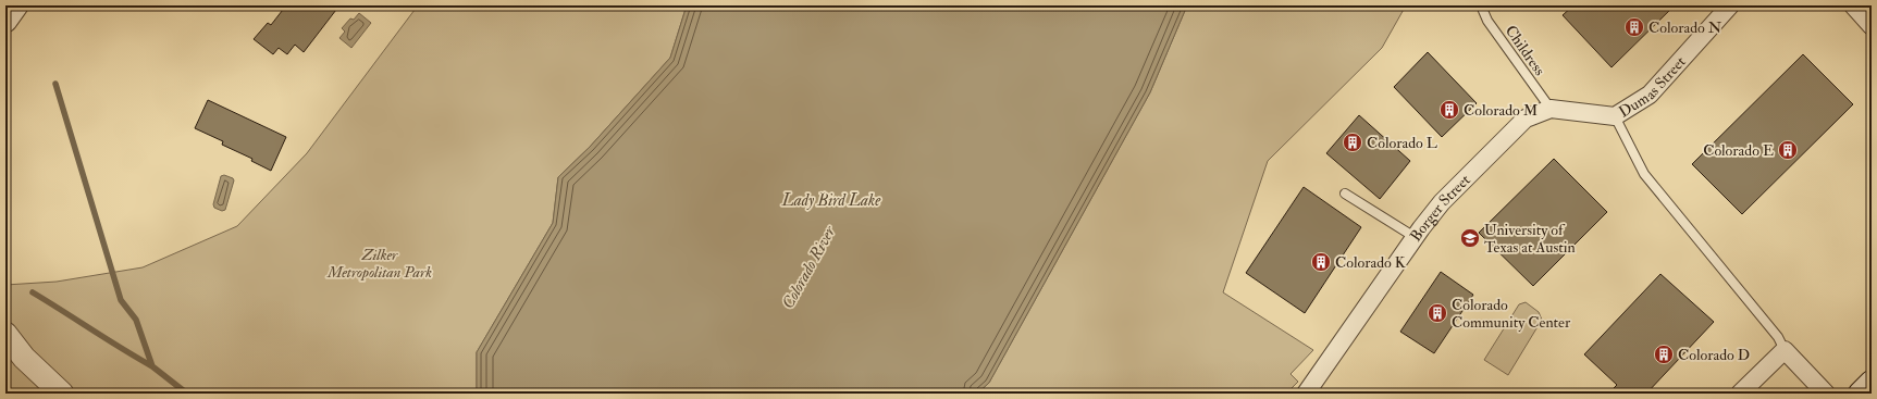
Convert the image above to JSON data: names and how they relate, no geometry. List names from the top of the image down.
{
  "streets": {
    "street": ["Dumas Street", "Borger Street"],
    "lane": ["Childress"]
  },
  "crossings": [
    ["Childress", "Dumas Street"],
    ["Childress", "Borger Street"],
    ["Dumas Street", "Borger Street"]
  ],
  "water": ["Lady Bird Lake", "Colorado River"],
  "parks": ["Zilker Metropolitan Park"],
  "places": {
    "building": [
      "Colorado N",
      "Colorado M",
      "Colorado L",
      "Colorado E",
      "Colorado K",
      "Colorado Community Center",
      "Colorado D"
    ],
    "school or university": ["University of Texas at Austin"]
  }
}
